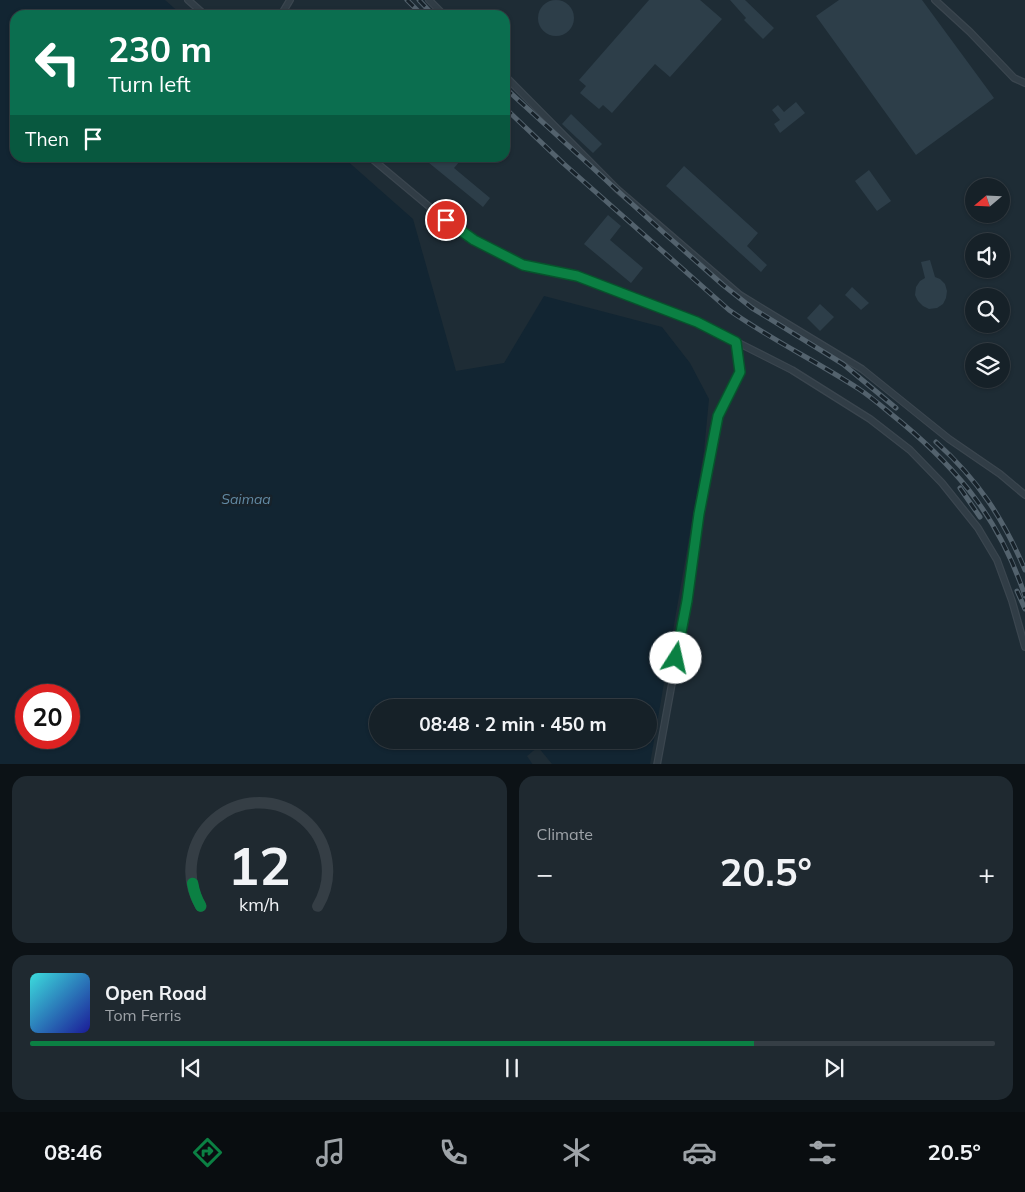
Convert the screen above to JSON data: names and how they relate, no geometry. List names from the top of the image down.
{
  "water": ["Saimaa"],
  "north": "left",
  "page": {
    "turn": ["230 m", "Turn left"],
    "then": "Then",
    "limit": "20",
    "trip": "08:48 · 2 min · 450 m",
    "tile": "Climate",
    "heat": ["−", "20.5°", "+"],
    "song": ["Open Road", "Tom Ferris"],
    "tabs": ["08:46", "20.5°"],
    "gauge": ["12", "km/h"]
  }
}
